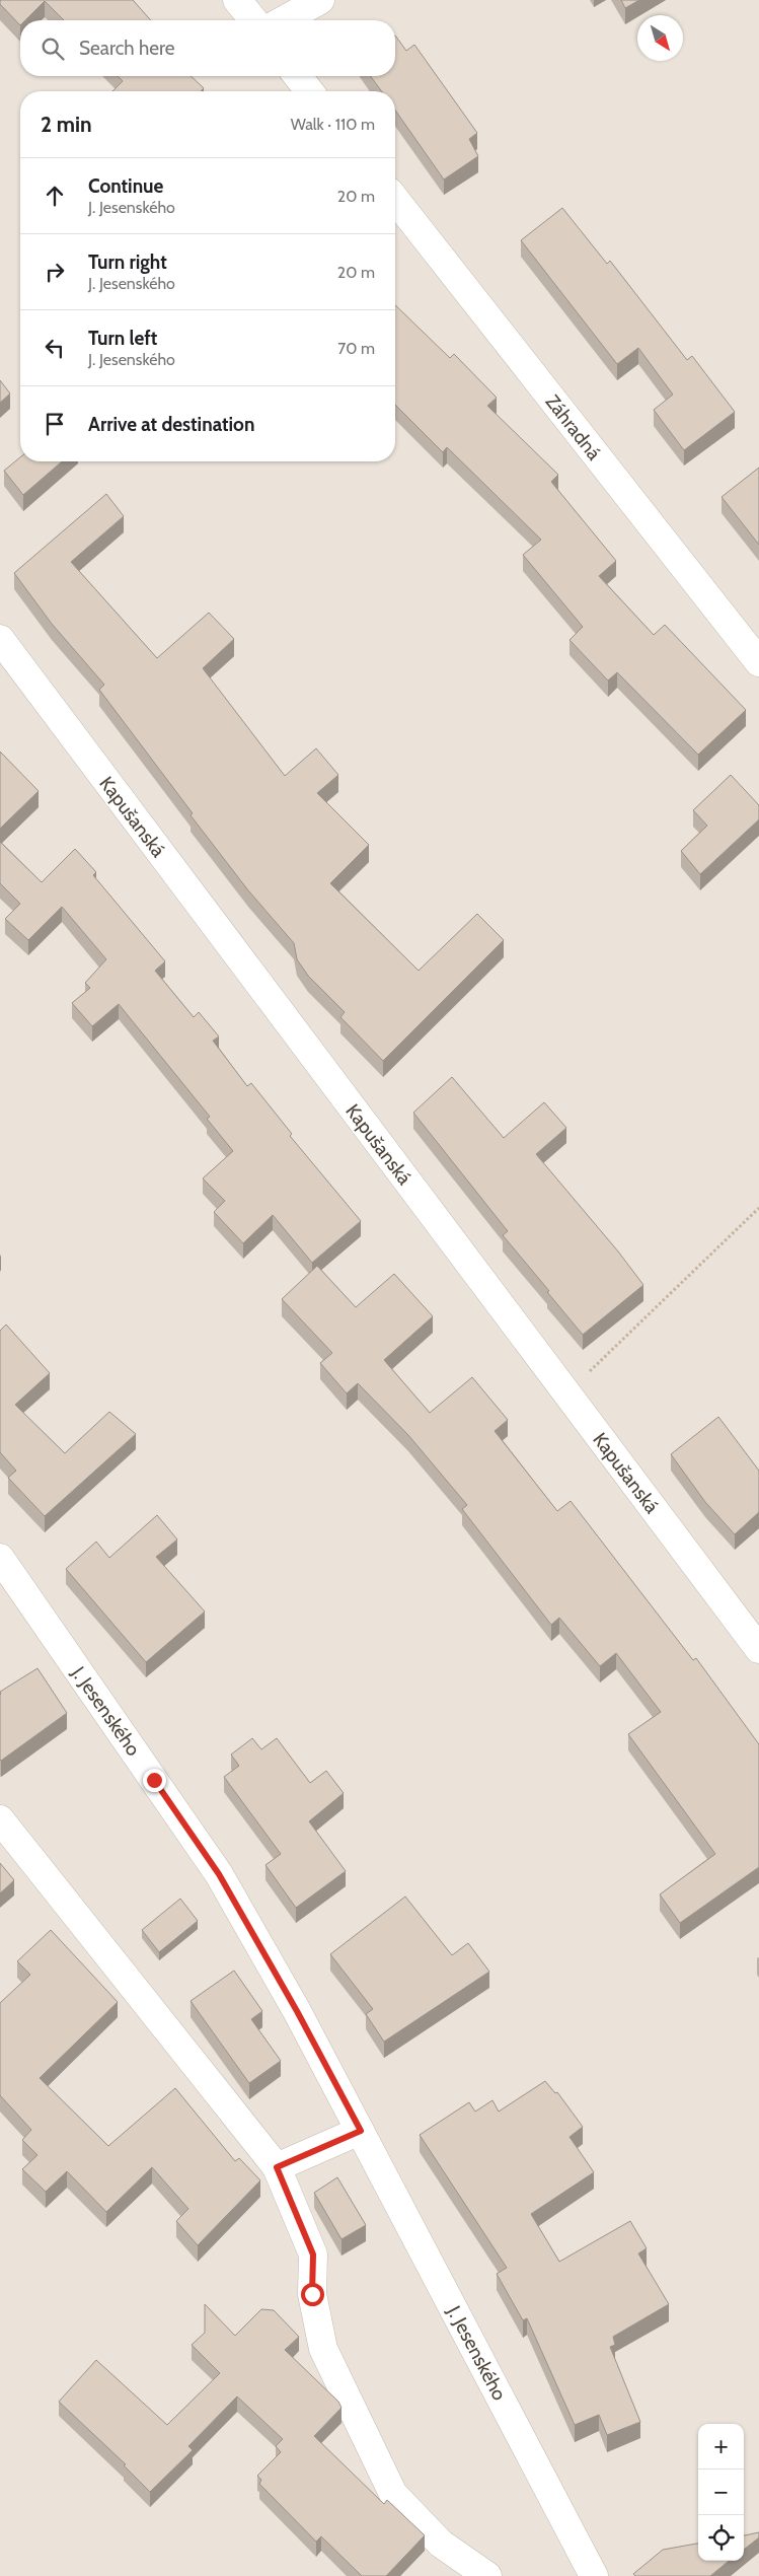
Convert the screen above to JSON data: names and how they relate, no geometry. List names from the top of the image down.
{
  "streets": {
    "street": ["Záhradná", "Kapušanská", "J. Jesenského"]
  },
  "north": "bottom right",
  "page": {
    "search": "Search here",
    "heading": ["2 min", "Walk · 110 m"],
    "list": [
      ["Continue", "J. Jesenského", "20 m"],
      ["Turn right", "J. Jesenského", "20 m"],
      ["Turn left", "J. Jesenského", "70 m"],
      "Arrive at destination"
    ],
    "map_buttons": ["+", "−"]
  }
}
